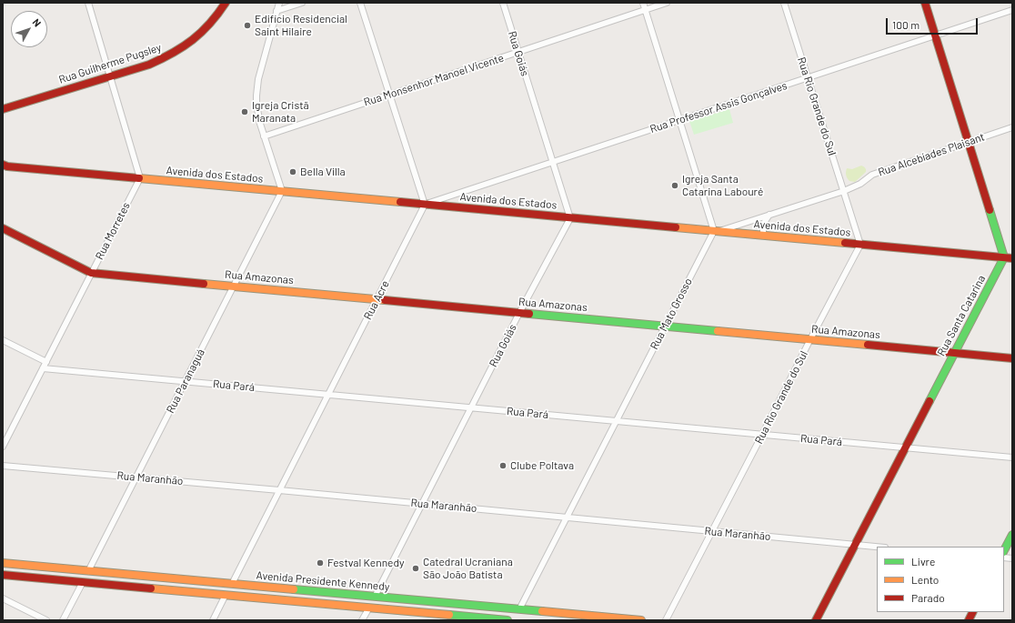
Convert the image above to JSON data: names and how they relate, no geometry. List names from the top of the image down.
{
  "streets": {
    "street": [
      "Rua Goiás",
      "Rua Guilherme Pugsley",
      "Rua Monsenhor Manoel Vicente",
      "Rua Rio Grande do Sul",
      "Rua Professor Assis Gonçalves",
      "Rua Alcebíades Plaisant",
      "Avenida dos Estados",
      "Rua Morretes",
      "Rua Amazonas",
      "Rua Acre",
      "Rua Mato Grosso",
      "Rua Santa Catarina",
      "Rua Paranaguá",
      "Rua Pará",
      "Rua Maranhão",
      "Avenida Presidente Kennedy"
    ]
  },
  "crossings": [
    ["Rua Goiás", "Rua Monsenhor Manoel Vicente"],
    ["Rua Goiás", "Rua Professor Assis Gonçalves"],
    ["Rua Goiás", "Avenida dos Estados"],
    ["Rua Goiás", "Rua Amazonas"],
    ["Rua Goiás", "Rua Pará"],
    ["Rua Goiás", "Rua Maranhão"],
    ["Rua Goiás", "Avenida Presidente Kennedy"],
    ["Rua Rio Grande do Sul", "Rua Professor Assis Gonçalves"],
    ["Rua Rio Grande do Sul", "Rua Alcebíades Plaisant"],
    ["Rua Rio Grande do Sul", "Avenida dos Estados"],
    ["Rua Rio Grande do Sul", "Rua Amazonas"],
    ["Rua Rio Grande do Sul", "Rua Pará"],
    ["Rua Rio Grande do Sul", "Rua Maranhão"],
    ["Rua Professor Assis Gonçalves", "Avenida dos Estados"],
    ["Rua Professor Assis Gonçalves", "Rua Acre"],
    ["Rua Alcebíades Plaisant", "Avenida dos Estados"],
    ["Rua Alcebíades Plaisant", "Rua Mato Grosso"],
    ["Avenida dos Estados", "Rua Morretes"],
    ["Avenida dos Estados", "Rua Acre"],
    ["Avenida dos Estados", "Rua Mato Grosso"],
    ["Avenida dos Estados", "Rua Santa Catarina"],
    ["Avenida dos Estados", "Rua Paranaguá"],
    ["Rua Morretes", "Rua Amazonas"],
    ["Rua Morretes", "Rua Pará"],
    ["Rua Amazonas", "Rua Acre"],
    ["Rua Amazonas", "Rua Mato Grosso"],
    ["Rua Amazonas", "Rua Santa Catarina"],
    ["Rua Amazonas", "Rua Paranaguá"],
    ["Rua Acre", "Rua Pará"],
    ["Rua Acre", "Rua Maranhão"],
    ["Rua Acre", "Avenida Presidente Kennedy"],
    ["Rua Mato Grosso", "Rua Pará"],
    ["Rua Mato Grosso", "Rua Maranhão"],
    ["Rua Mato Grosso", "Avenida Presidente Kennedy"],
    ["Rua Santa Catarina", "Rua Pará"],
    ["Rua Santa Catarina", "Rua Maranhão"],
    ["Rua Paranaguá", "Rua Pará"],
    ["Rua Paranaguá", "Rua Maranhão"],
    ["Rua Paranaguá", "Avenida Presidente Kennedy"]
  ],
  "places": [
    "Edifício Residencial Saint Hilaire",
    "Igreja Cristã Maranata",
    "Bella Villa",
    "Igreja Santa Catarina Labouré",
    "Clube Poltava",
    "Festval Kennedy",
    "Catedral Ucraniana São João Batista"
  ],
  "legend": ["Livre", "Lento", "Parado"],
  "scale_bar": "100 m",
  "north": "top right"
}
